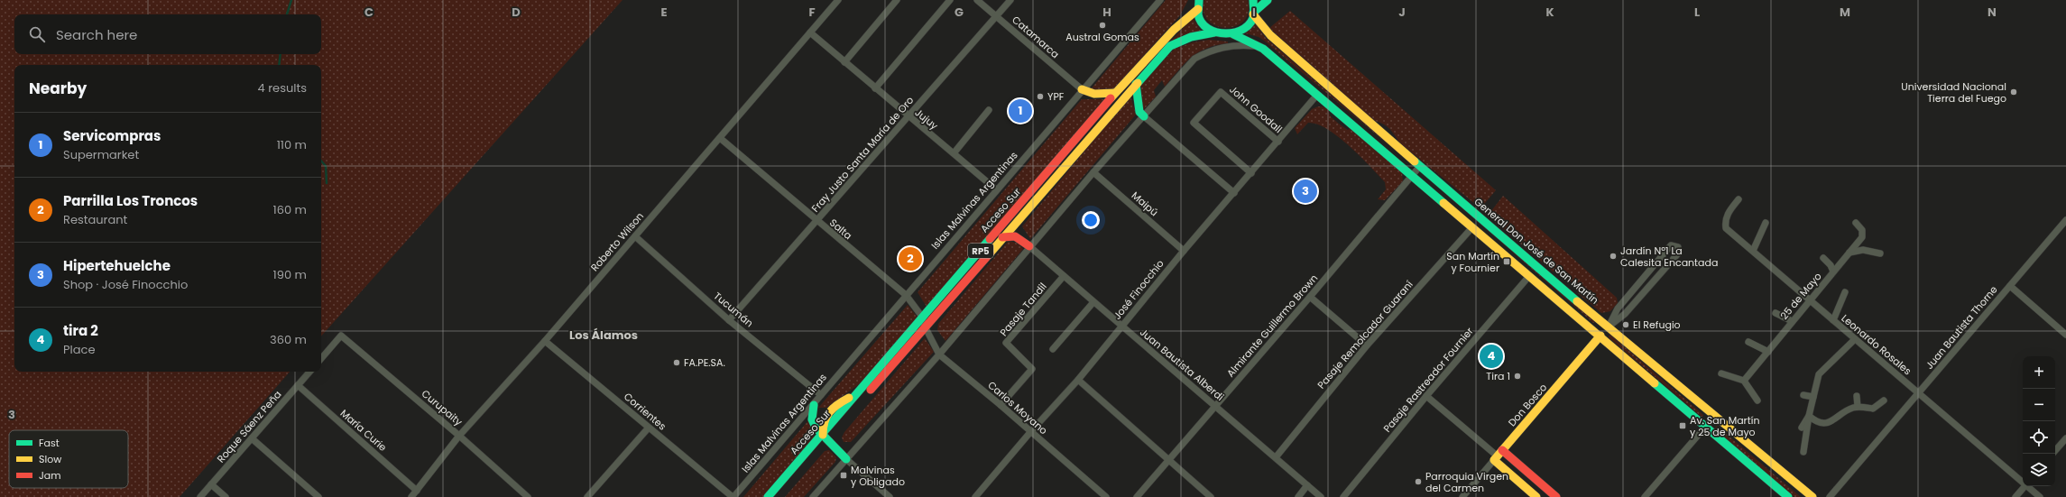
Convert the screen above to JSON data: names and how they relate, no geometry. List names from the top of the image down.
{
  "streets": {
    "main road": [
      "Acceso Sur",
      "RP5",
      "General Don José de San Martín",
      "Don Bosco"
    ],
    "street": [
      "Catamarca",
      "John Goodall",
      "Jujuy",
      "Fray Justo Santa María de Oro",
      "Islas Malvinas Argentinas",
      "Maipú",
      "Salta",
      "Roberto Wilson",
      "José Finocchio",
      "25 de Mayo",
      "Tucumán",
      "Pasaje Tandil",
      "Almirante Guillermo Brown",
      "Juan Bautista Thorne",
      "Pasaje Remolcador Guaraní",
      "Leonardo Rosales",
      "Juan Bautista Alberdi",
      "Pasaje Rastreador Fournier",
      "Curupaity",
      "Carlos Moyano",
      "Corrientes",
      "Roque Sáenz Peña",
      "María Curie"
    ]
  },
  "crossings": [
    ["Catamarca", "Fray Justo Santa María de Oro"],
    ["Catamarca", "Islas Malvinas Argentinas"],
    ["John Goodall", "José Finocchio"],
    ["Jujuy", "Fray Justo Santa María de Oro"],
    ["Jujuy", "Islas Malvinas Argentinas"],
    ["Jujuy", "Roberto Wilson"],
    ["Fray Justo Santa María de Oro", "Salta"],
    ["Fray Justo Santa María de Oro", "Tucumán"],
    ["Islas Malvinas Argentinas", "Salta"],
    ["Islas Malvinas Argentinas", "Tucumán"],
    ["Islas Malvinas Argentinas", "Corrientes"],
    ["Maipú", "José Finocchio"],
    ["Acceso Sur", "Salta"],
    ["Acceso Sur", "RP5"],
    ["Acceso Sur", "Carlos Moyano"],
    ["Salta", "Roberto Wilson"],
    ["Salta", "Carlos Moyano"],
    ["Roberto Wilson", "Tucumán"],
    ["Roberto Wilson", "Curupaity"],
    ["Roberto Wilson", "Corrientes"],
    ["Roberto Wilson", "María Curie"],
    ["General Don José de San Martín", "Almirante Guillermo Brown"],
    ["General Don José de San Martín", "Don Bosco"],
    ["José Finocchio", "Juan Bautista Alberdi"],
    ["José Finocchio", "Carlos Moyano"],
    ["25 de Mayo", "Leonardo Rosales"],
    ["Pasaje Tandil", "Juan Bautista Alberdi"],
    ["Pasaje Tandil", "Carlos Moyano"],
    ["Almirante Guillermo Brown", "Juan Bautista Alberdi"],
    ["Juan Bautista Thorne", "Leonardo Rosales"],
    ["Pasaje Remolcador Guaraní", "Juan Bautista Alberdi"],
    ["Roque Sáenz Peña", "María Curie"]
  ],
  "districts": ["Los Álamos"],
  "places": {
    "other": [
      "Austral Gomas",
      "Universidad Nacional Tierra del Fuego",
      "YPF",
      "Jardín Nº1 La Calesita Encantada",
      "El Refugio",
      "FA.PE.SA.",
      "Tira 1",
      "Parroquia Virgen del Carmen"
    ],
    "transit": ["San Martín y Fournier", "Av. San Martín y 25 de Mayo", "Malvinas y Obligado"]
  },
  "legend": ["Fast", "Slow", "Jam"],
  "page": {
    "search": "Search here",
    "heading": ["Nearby", "4 results"],
    "pins": [
      "1",
      "3",
      "2",
      "4"
    ],
    "list": [
      {
        "mark": "1",
        "name": "Servicompras",
        "note": "Supermarket",
        "value": "110 m"
      },
      {
        "mark": "2",
        "name": "Parrilla Los Troncos",
        "note": "Restaurant",
        "value": "160 m"
      },
      {
        "mark": "3",
        "name": "Hipertehuelche",
        "note": "Shop · José Finocchio",
        "value": "190 m"
      },
      {
        "mark": "4",
        "name": "tira 2",
        "note": "Place",
        "value": "360 m"
      }
    ],
    "map_buttons": ["+", "−"]
  },
  "grid": {
    "columns": [
      "C",
      "D",
      "E",
      "F",
      "G",
      "H",
      "I",
      "J",
      "K",
      "L",
      "M",
      "N"
    ],
    "rows": ["3"]
  }
}
